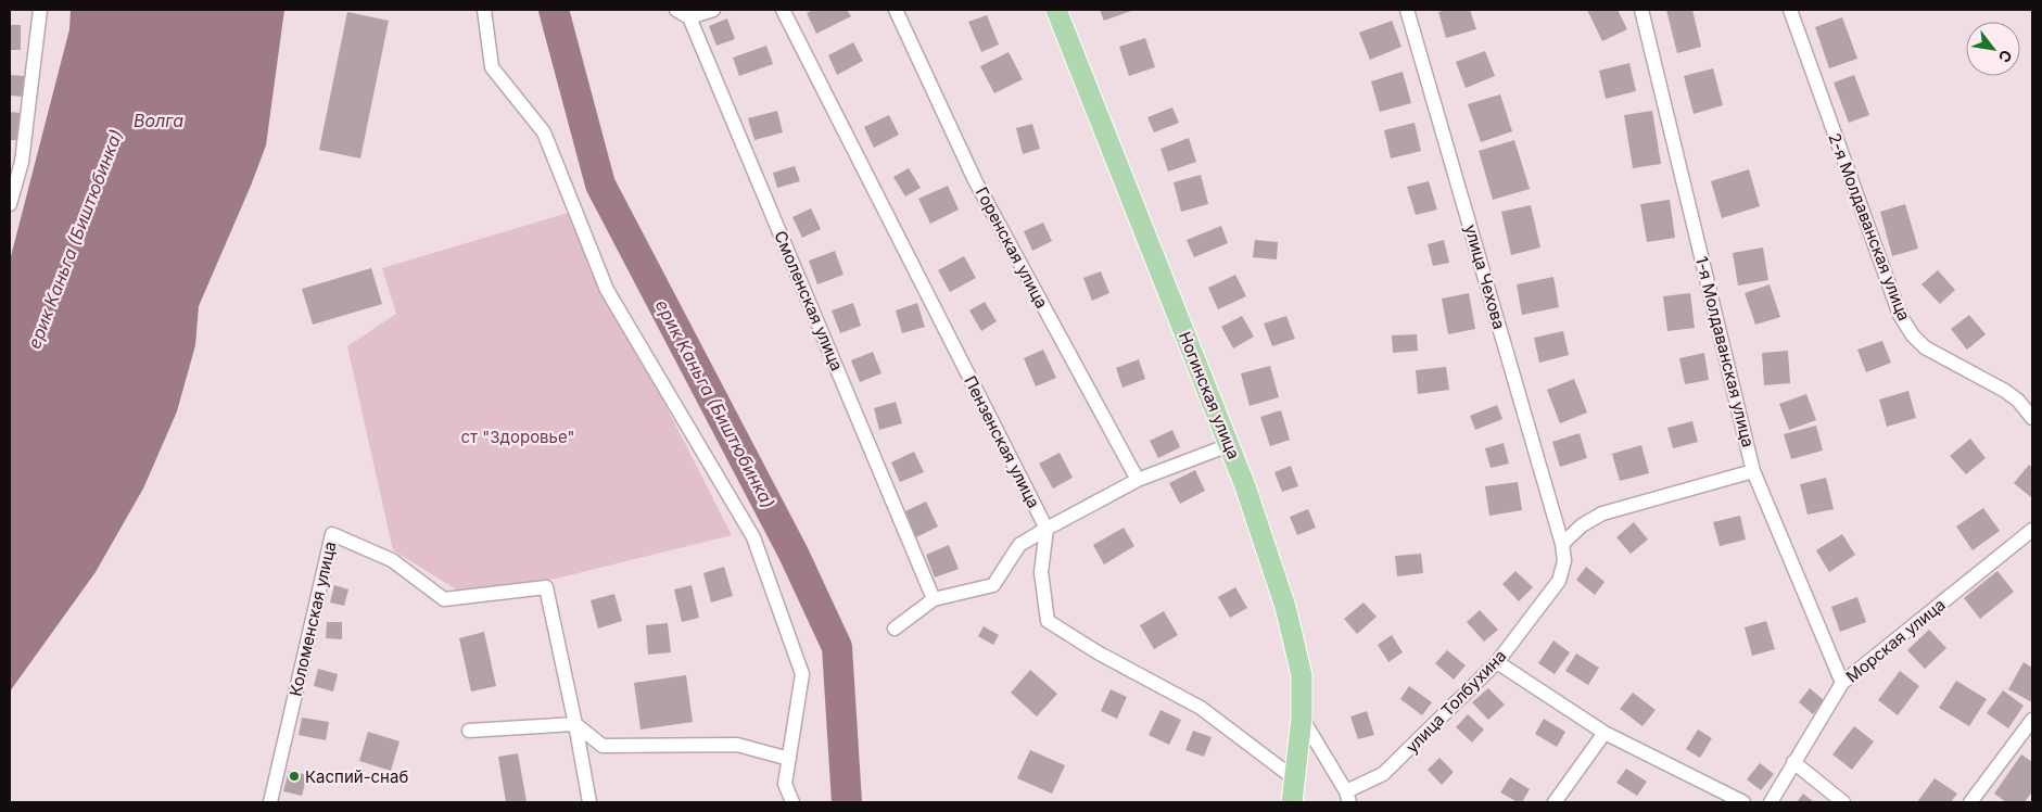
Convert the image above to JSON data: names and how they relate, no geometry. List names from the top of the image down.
{
  "streets": {
    "main road": ["Ногинская улица"],
    "street": [
      "2-я Молдаванская улица",
      "Горенская улица",
      "улица Чехова",
      "Смоленская улица",
      "1-я Молдаванская улица",
      "Пензенская улица",
      "Коломенская улица",
      "Морская улица",
      "улица Толбухина"
    ]
  },
  "crossings": [
    ["улица Чехова", "улица Толбухина"],
    ["1-я Молдаванская улица", "Морская улица"]
  ],
  "water": ["Волга", "ерик Каньга (Биштюбинка)"],
  "parks": ["ст \"Здоровье\""],
  "places": ["Каспий-снаб"],
  "north": "bottom right"
}
